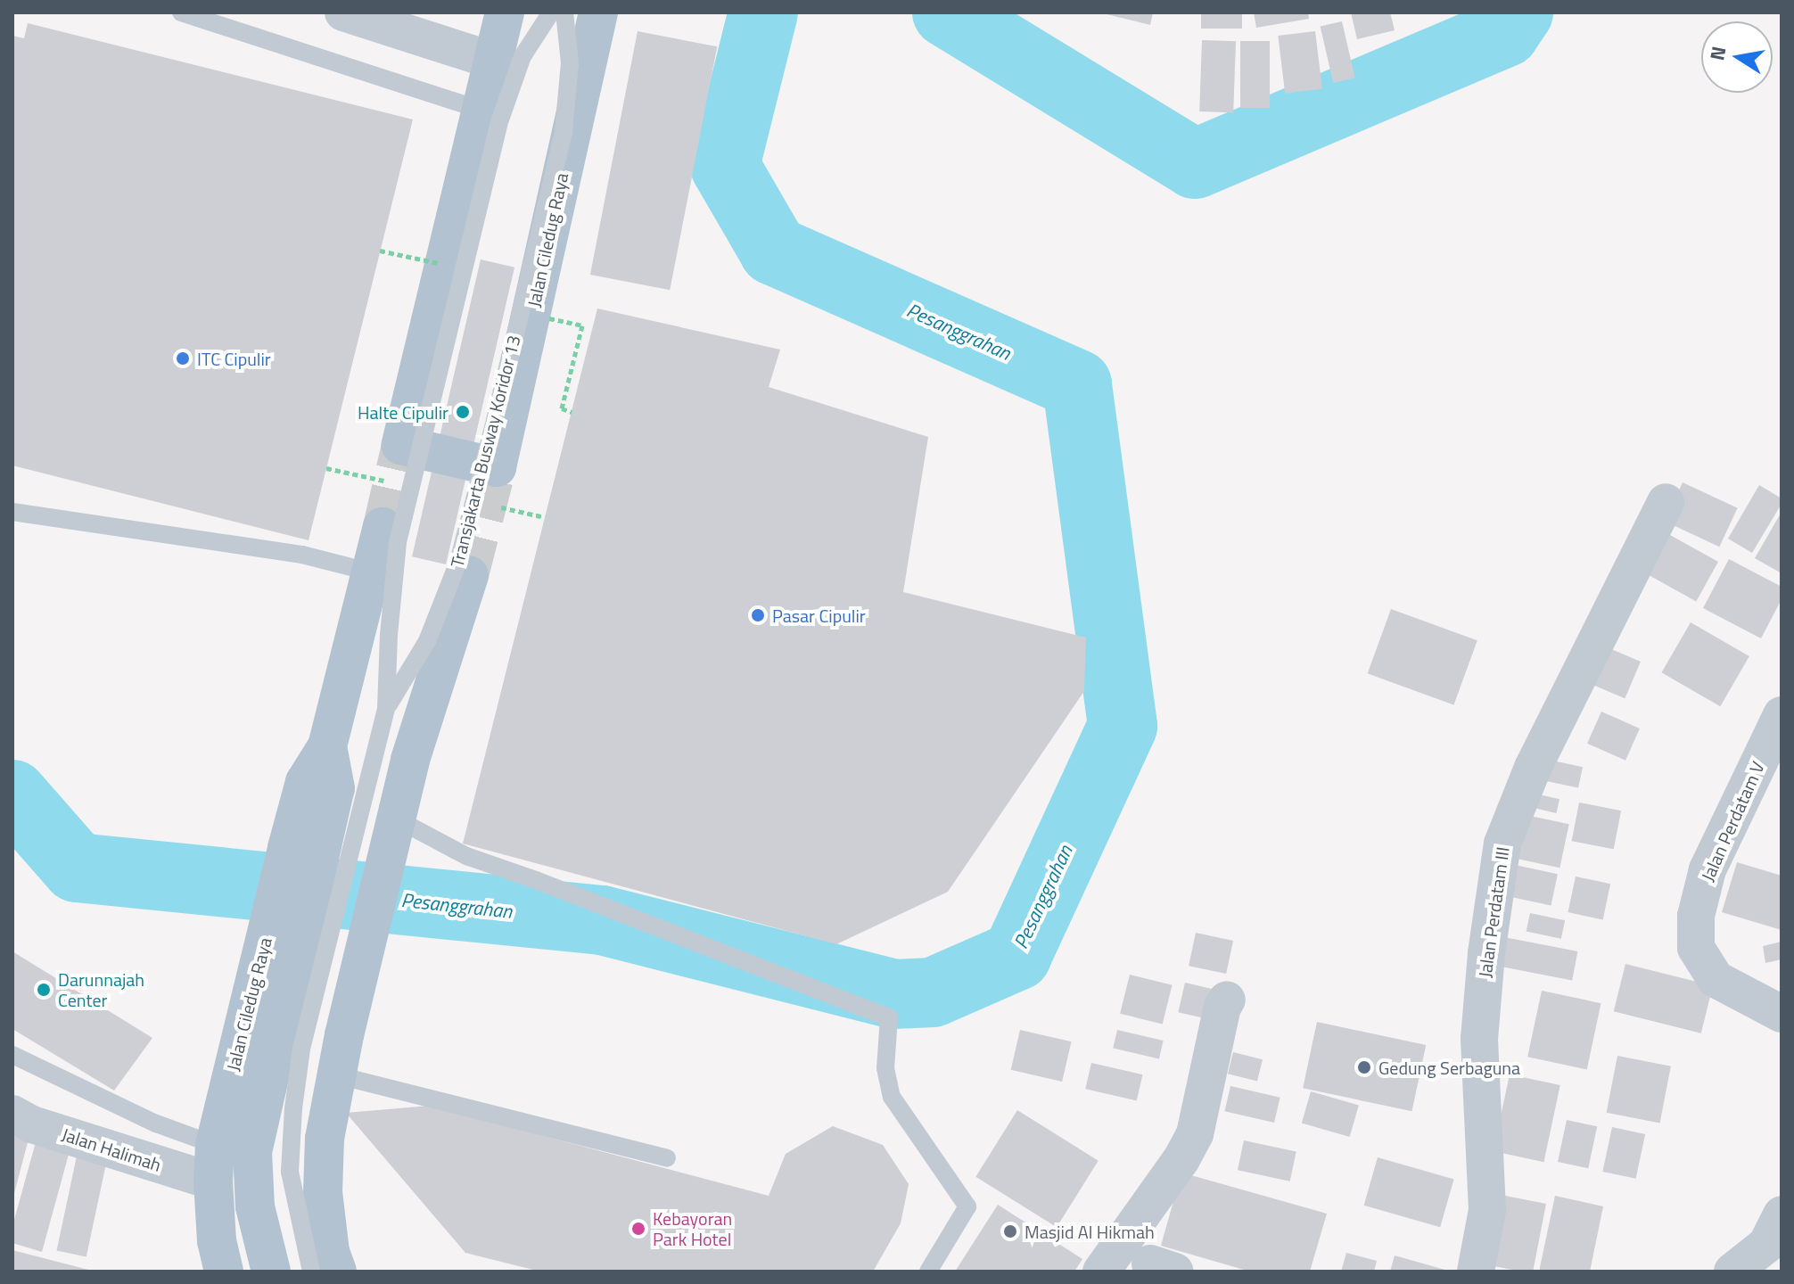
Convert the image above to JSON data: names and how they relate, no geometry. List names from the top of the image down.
{
  "streets": {
    "main road": ["Jalan Ciledug Raya"],
    "street": ["Jalan Perdatam V", "Jalan Perdatam III", "Jalan Halimah"],
    "lane": ["Transjakarta Busway Koridor 13"]
  },
  "crossings": [
    ["Jalan Ciledug Raya", "Jalan Halimah"]
  ],
  "water": ["Pesanggrahan"],
  "places": [
    "ITC Cipulir",
    "Halte Cipulir",
    "Pasar Cipulir",
    "Darunnajah Center",
    "Gedung Serbaguna",
    "Kebayoran Park Hotel",
    "Masjid Al Hikmah"
  ],
  "north": "left"
}
